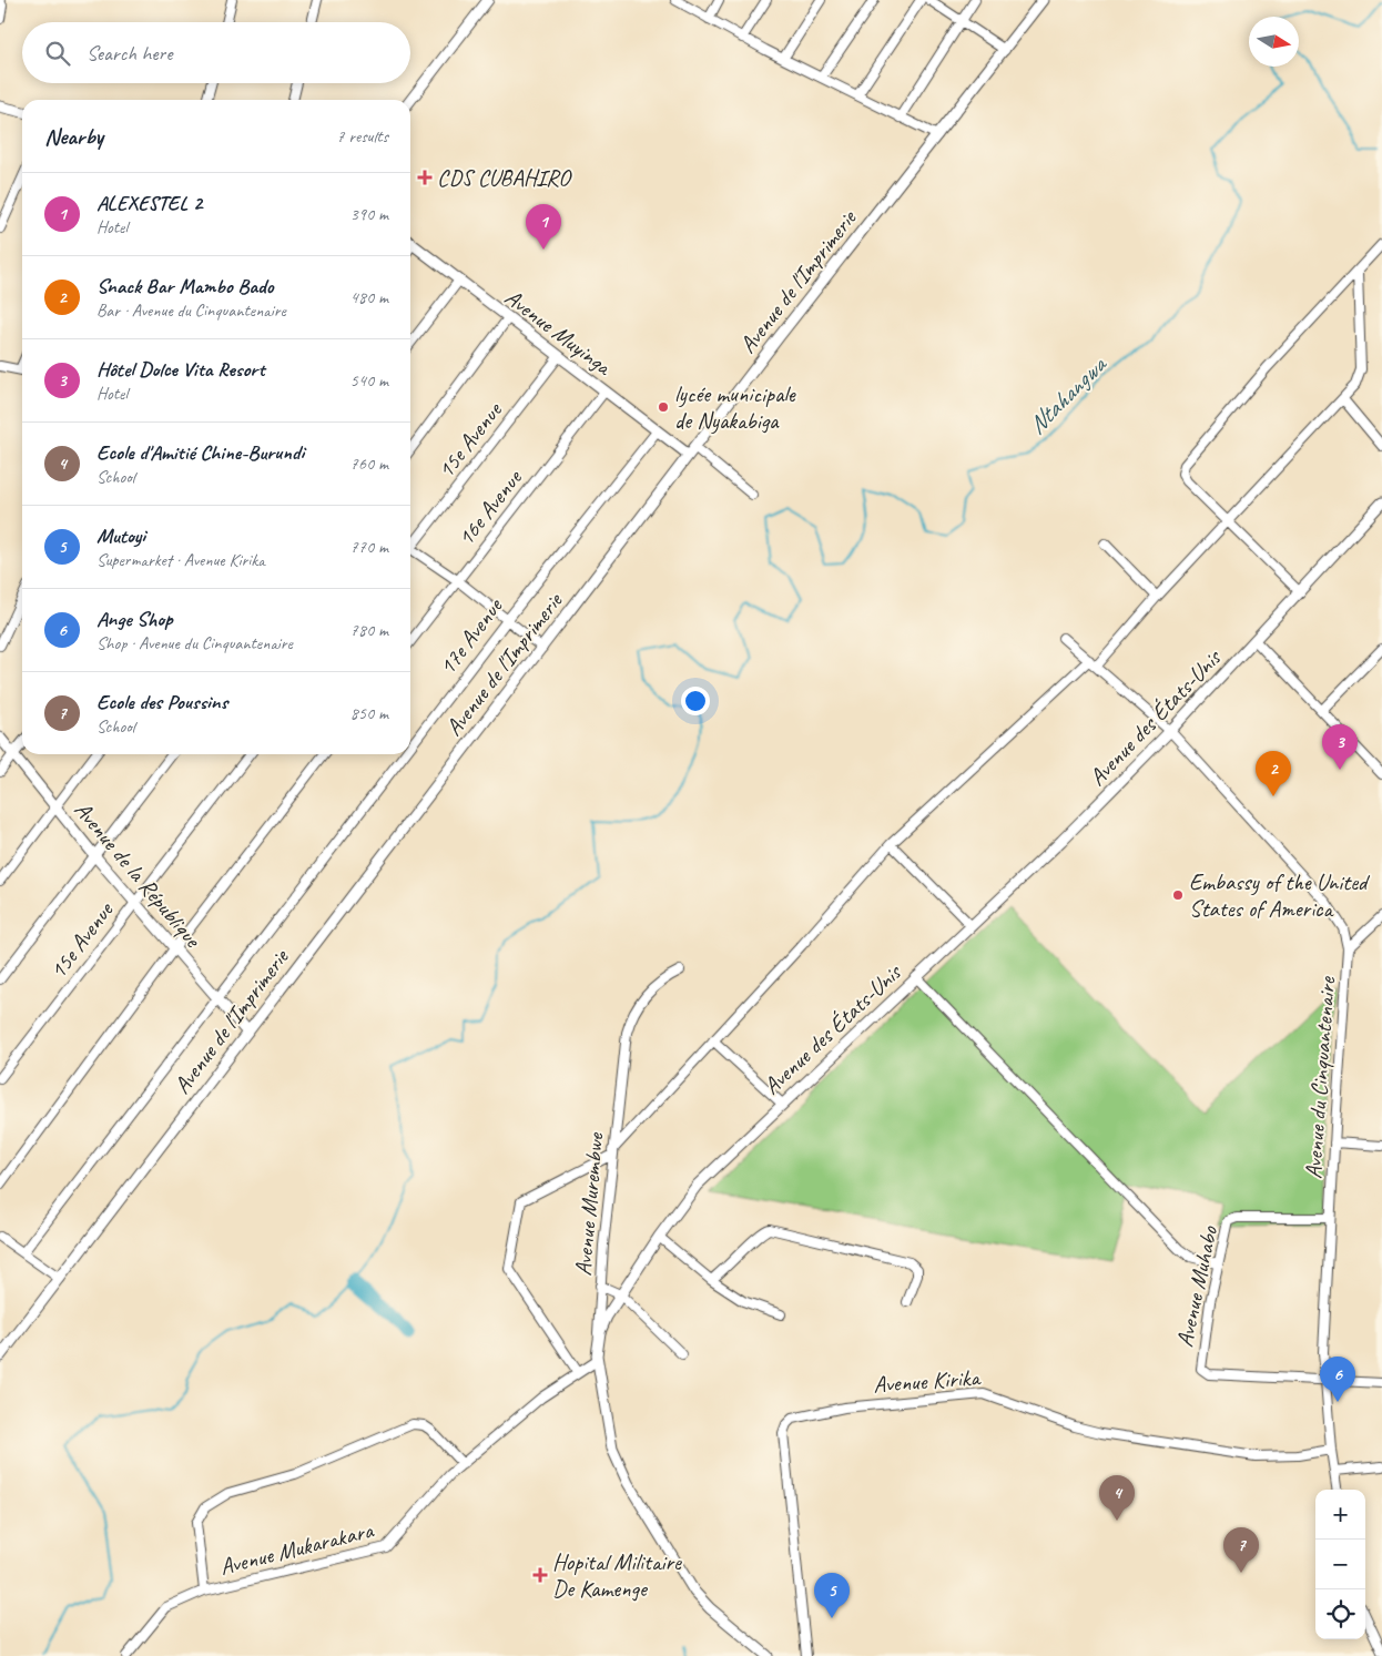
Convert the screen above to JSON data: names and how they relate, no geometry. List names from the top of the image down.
{
  "streets": {
    "street": [
      "Avenue de l'Imprimerie",
      "Avenue Muyinga",
      "15e Avenue",
      "16e Avenue",
      "17e Avenue",
      "Avenue des États-Unis",
      "Avenue de la République",
      "Avenue du Cinquantenaire",
      "Avenue Murembwe",
      "Avenue Muhabo",
      "Avenue Kirika",
      "Avenue Mukarakara"
    ]
  },
  "crossings": [
    ["Avenue de l'Imprimerie", "Avenue Muyinga"],
    ["Avenue de l'Imprimerie", "Avenue de la République"],
    ["Avenue Muyinga", "15e Avenue"],
    ["Avenue Muyinga", "16e Avenue"],
    ["Avenue Muyinga", "17e Avenue"],
    ["15e Avenue", "Avenue de la République"],
    ["17e Avenue", "Avenue de la République"],
    ["Avenue des États-Unis", "Avenue du Cinquantenaire"],
    ["Avenue des États-Unis", "Avenue Murembwe"],
    ["Avenue des États-Unis", "Avenue Mukarakara"],
    ["Avenue du Cinquantenaire", "Avenue Muhabo"],
    ["Avenue du Cinquantenaire", "Avenue Kirika"]
  ],
  "water": ["Ntahangwa"],
  "places": {
    "health": ["CDS CUBAHIRO", "Hopital Militaire De Kamenge"],
    "other": ["lycée municipale de Nyakabiga", "Embassy of the United States of America"]
  },
  "north": "right",
  "page": {
    "search": "Search here",
    "heading": ["Nearby", "7 results"],
    "list": [
      {
        "mark": "1",
        "name": "ALEXESTEL 2",
        "note": "Hotel",
        "value": "390 m"
      },
      {
        "mark": "2",
        "name": "Snack Bar Mambo Bado",
        "note": "Bar · Avenue du Cinquantenaire",
        "value": "480 m"
      },
      {
        "mark": "3",
        "name": "Hôtel Dolce Vita Resort",
        "note": "Hotel",
        "value": "540 m"
      },
      {
        "mark": "4",
        "name": "Ecole d'Amitié Chine-Burundi",
        "note": "School",
        "value": "760 m"
      },
      {
        "mark": "5",
        "name": "Mutoyi",
        "note": "Supermarket · Avenue Kirika",
        "value": "770 m"
      },
      {
        "mark": "6",
        "name": "Ange Shop",
        "note": "Shop · Avenue du Cinquantenaire",
        "value": "780 m"
      },
      {
        "mark": "7",
        "name": "Ecole des Poussins",
        "note": "School",
        "value": "850 m"
      }
    ],
    "pins": [
      "1",
      "3",
      "2",
      "6",
      "4",
      "7",
      "5"
    ],
    "map_buttons": ["+", "−"]
  }
}
